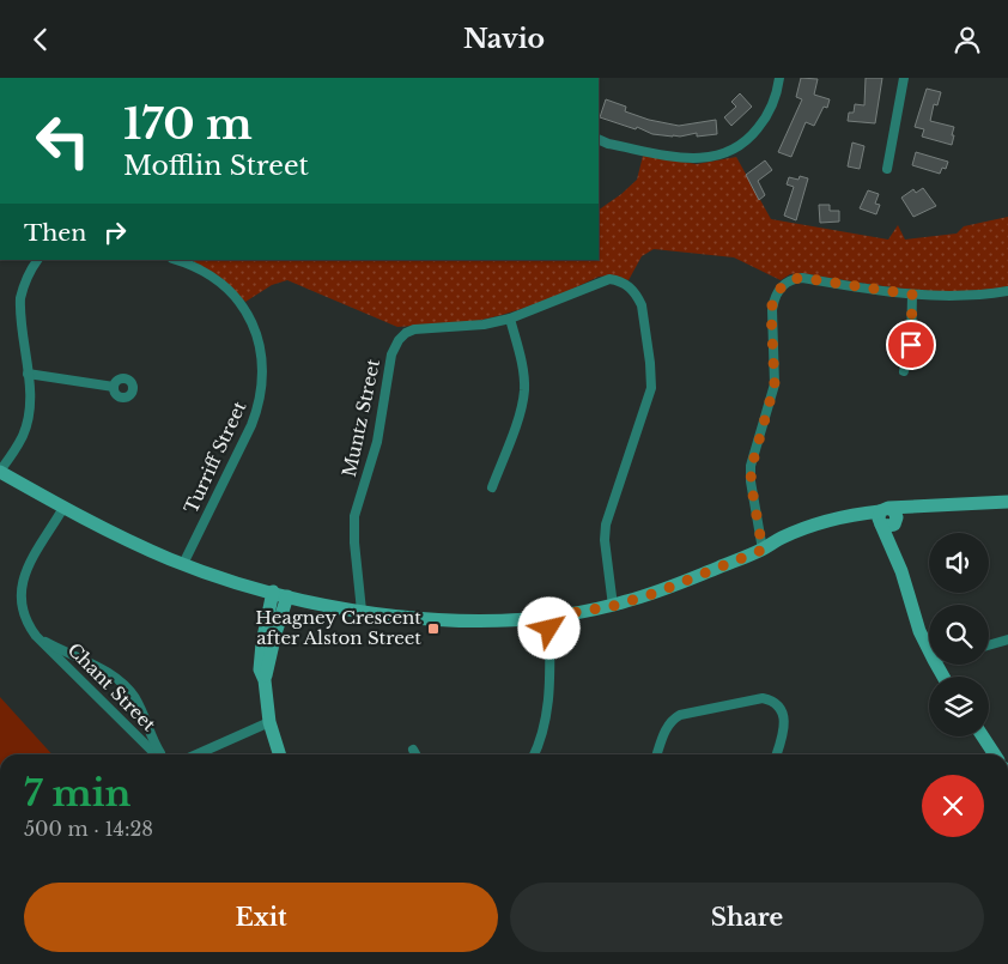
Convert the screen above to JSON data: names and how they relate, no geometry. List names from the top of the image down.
{
  "streets": {
    "street": ["Muntz Street", "Turriff Street", "Chant Street"]
  },
  "places": {
    "transit": ["Heagney Crescent after Alston Street"]
  },
  "page": {
    "header": "Navio",
    "turn": ["170 m", "Mofflin Street"],
    "then": "Then",
    "heading": ["7 min", "500 m · 14:28"],
    "buttons": ["Exit", "Share"]
  }
}
